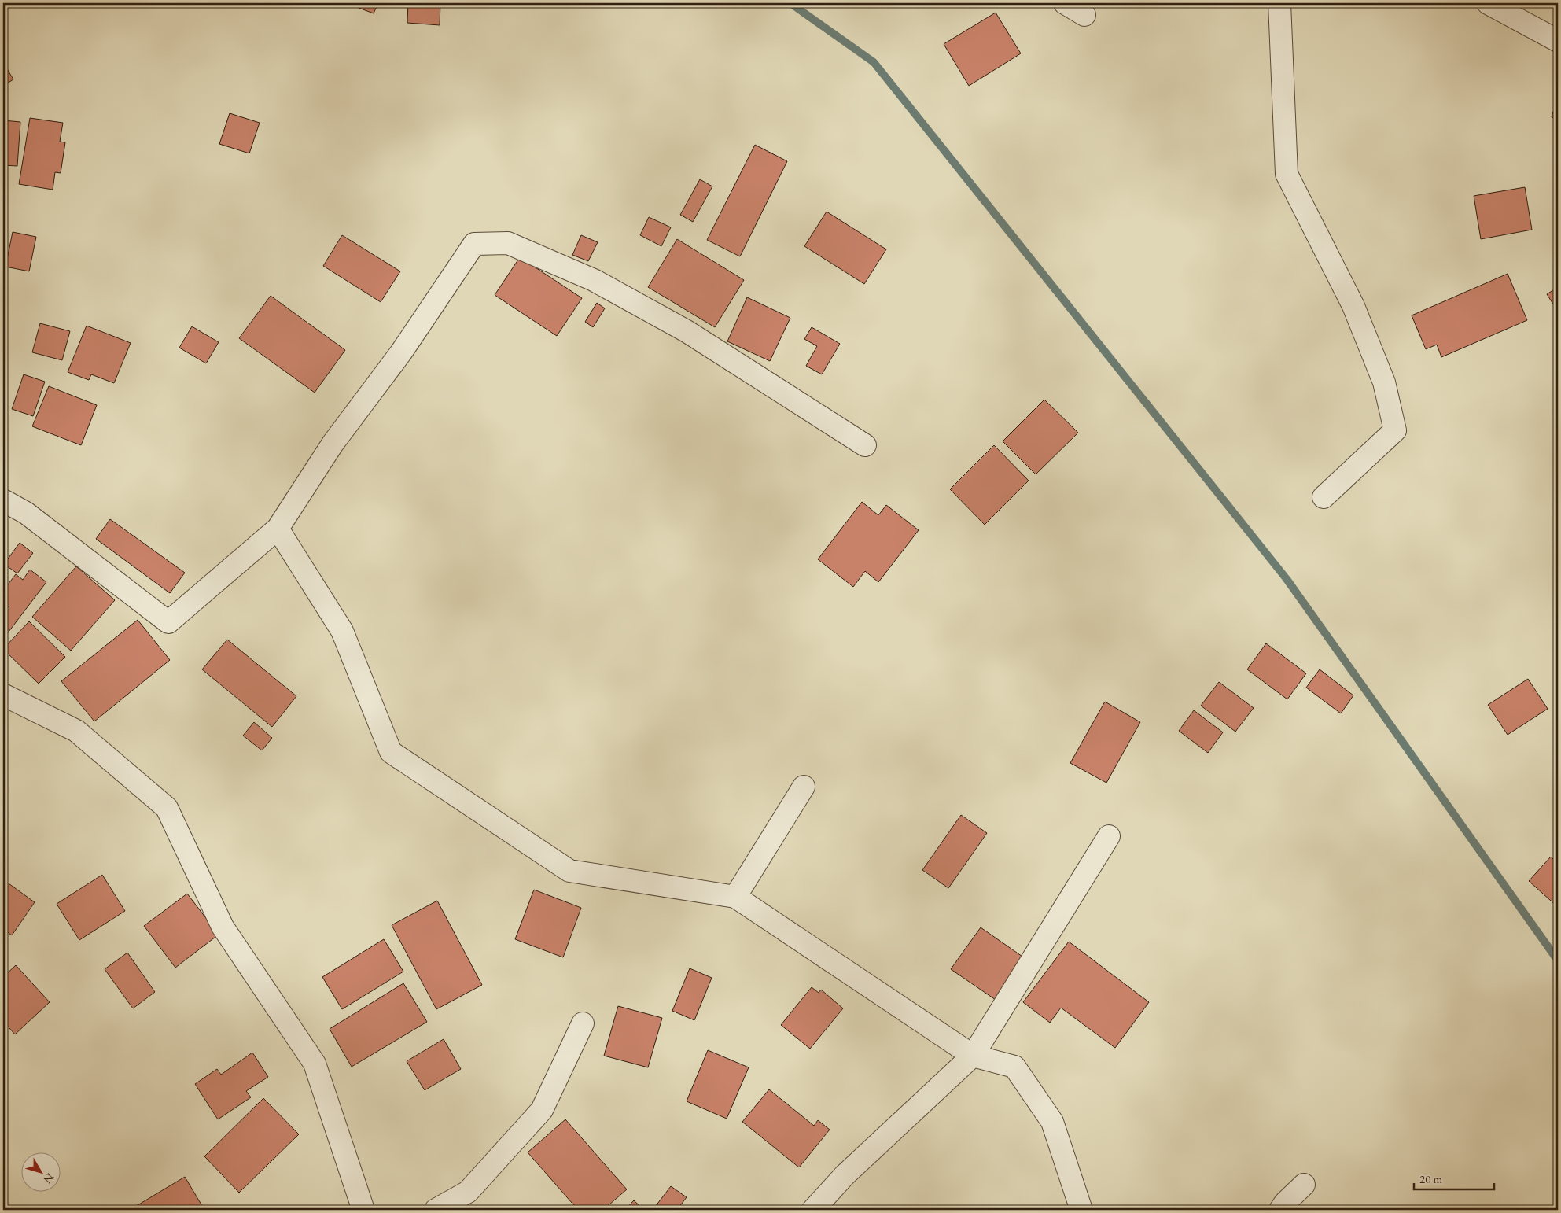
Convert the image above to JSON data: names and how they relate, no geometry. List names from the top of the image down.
{
  "scale_bar": "20 m",
  "north": "bottom right"
}
